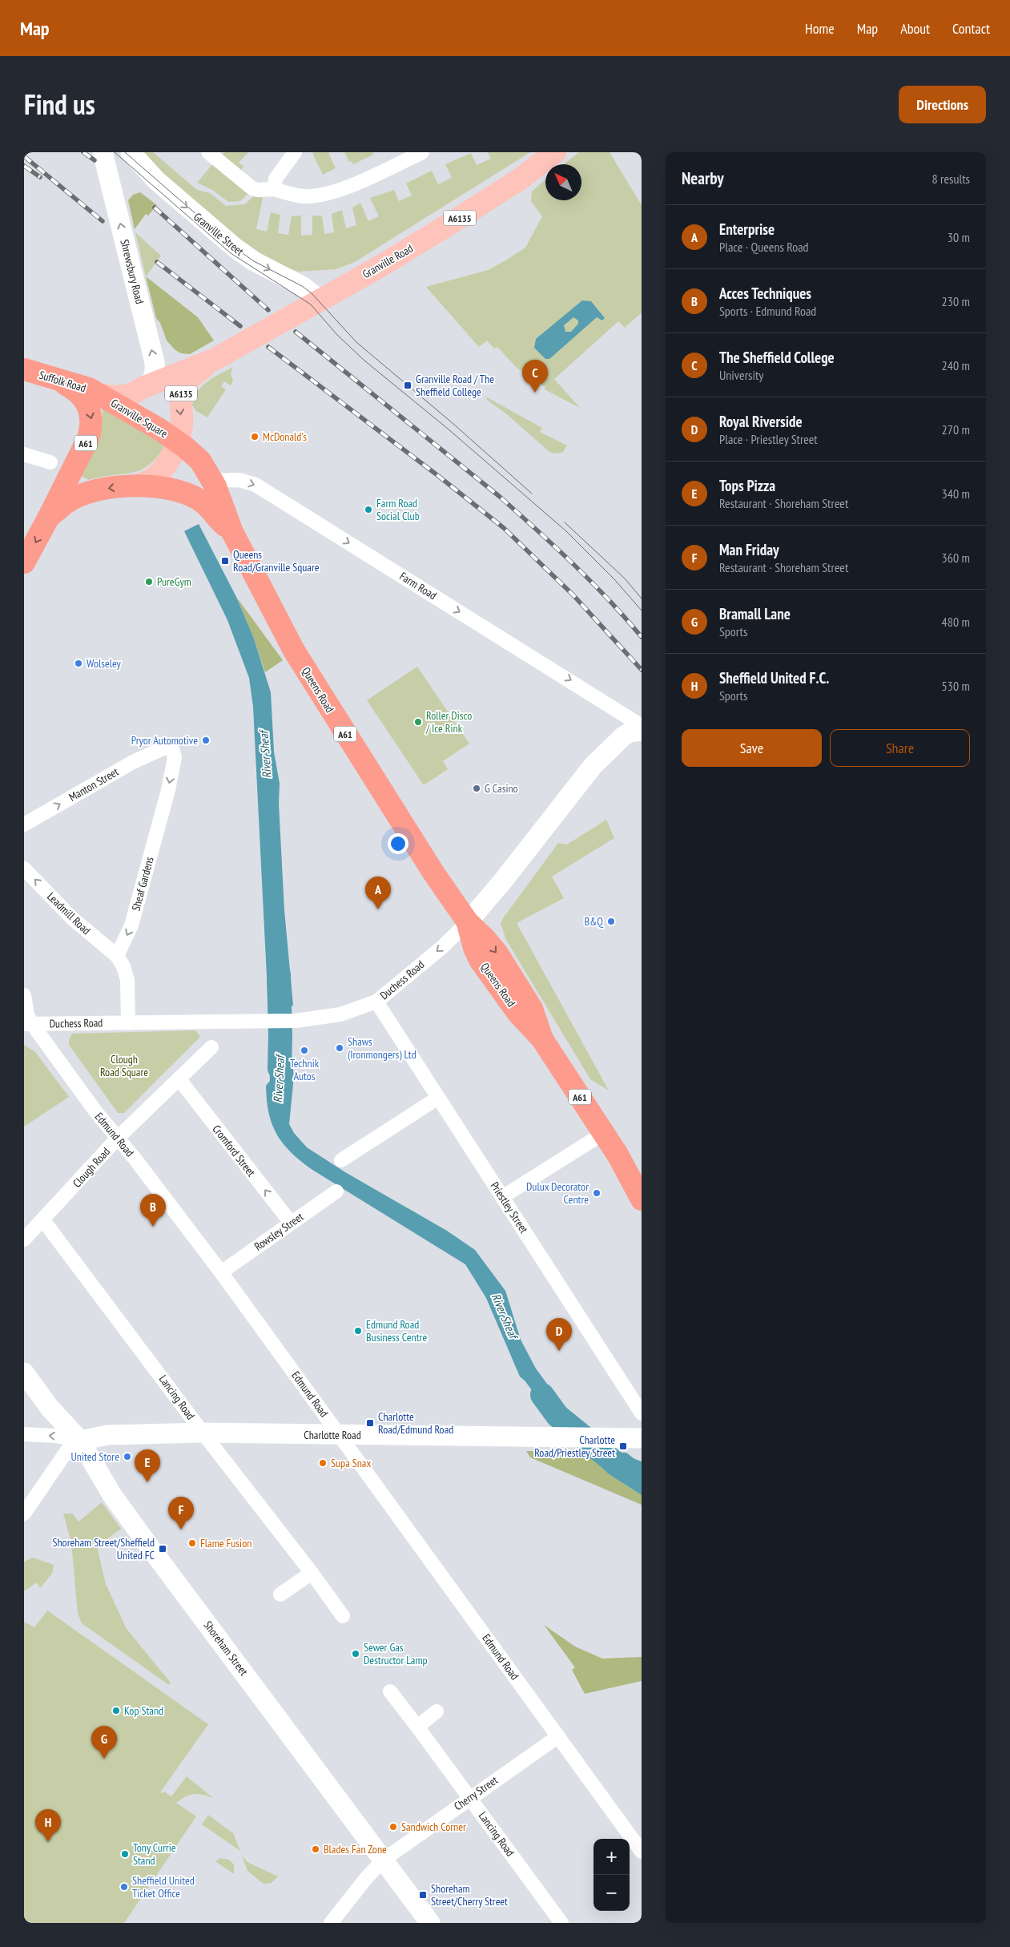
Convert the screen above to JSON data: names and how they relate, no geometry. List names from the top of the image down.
{
  "streets": {
    "highway": [
      "Suffolk Road",
      "Granville Square",
      "A61",
      "Queens Road"
    ],
    "main road": ["A6135", "Granville Road"],
    "street": [
      "Granville Street",
      "Shrewsbury Road",
      "Farm Road",
      "Manton Street",
      "Sheaf Gardens",
      "Leadmill Road",
      "Duchess Road",
      "Edmund Road",
      "Cromford Street",
      "Clough Road",
      "Priestley Street",
      "Rowsley Street",
      "Lancing Road",
      "Charlotte Road",
      "Shoreham Street",
      "Cherry Street"
    ]
  },
  "crossings": [
    ["Granville Street", "Granville Road"],
    ["Granville Road", "Shrewsbury Road"],
    ["Granville Road", "Suffolk Road"],
    ["Granville Road", "Granville Square"],
    ["Suffolk Road", "Granville Square"],
    ["Suffolk Road", "A61"],
    ["Granville Square", "A61"],
    ["Granville Square", "Queens Road"],
    ["Farm Road", "Queens Road"],
    ["Queens Road", "Duchess Road"],
    ["Manton Street", "Sheaf Gardens"],
    ["Sheaf Gardens", "Leadmill Road"],
    ["Duchess Road", "Edmund Road"],
    ["Duchess Road", "Priestley Street"],
    ["Edmund Road", "Clough Road"],
    ["Edmund Road", "Rowsley Street"],
    ["Edmund Road", "Charlotte Road"],
    ["Edmund Road", "Cherry Street"],
    ["Cromford Street", "Clough Road"],
    ["Cromford Street", "Rowsley Street"],
    ["Clough Road", "Lancing Road"],
    ["Lancing Road", "Charlotte Road"],
    ["Lancing Road", "Cherry Street"],
    ["Charlotte Road", "Shoreham Street"],
    ["Shoreham Street", "Cherry Street"]
  ],
  "one_way": [
    "Shrewsbury Road",
    "Farm Road",
    "Manton Street",
    "Sheaf Gardens",
    "Leadmill Road",
    "Cromford Street"
  ],
  "water": ["River Sheaf"],
  "parks": ["Clough Road Square"],
  "places": {
    "transit": [
      "Granville Road / The Sheffield College",
      "Queens Road/Granville Square",
      "Charlotte Road/Edmund Road",
      "Charlotte Road/Priestley Street",
      "Shoreham Street/Sheffield United FC",
      "Shoreham Street/Cherry Street"
    ],
    "other": [
      "McDonald's",
      "Farm Road Social Club",
      "PureGym",
      "Wolseley",
      "Roller Disco / Ice Rink",
      "Pryor Automotive",
      "G Casino",
      "B&Q",
      "Shaws (Ironmongers) Ltd",
      "Technik Autos",
      "Dulux Decorator Centre",
      "Edmund Road Business Centre",
      "United Store",
      "Supa Snax",
      "Flame Fusion",
      "Sewer Gas Destructor Lamp",
      "Kop Stand",
      "Sandwich Corner",
      "Blades Fan Zone",
      "Tony Currie Stand",
      "Sheffield United Ticket Office"
    ]
  },
  "north": "top left",
  "page": {
    "header": "Map",
    "nav": [
      "Home",
      "Map",
      "About",
      "Contact"
    ],
    "title": "Find us",
    "buttons": [
      "Directions",
      ["Save", "Share"]
    ],
    "heading": ["Nearby", "8 results"],
    "list": [
      {
        "mark": "A",
        "name": "Enterprise",
        "note": "Place · Queens Road",
        "value": "30 m"
      },
      {
        "mark": "B",
        "name": "Acces Techniques",
        "note": "Sports · Edmund Road",
        "value": "230 m"
      },
      {
        "mark": "C",
        "name": "The Sheffield College",
        "note": "University",
        "value": "240 m"
      },
      {
        "mark": "D",
        "name": "Royal Riverside",
        "note": "Place · Priestley Street",
        "value": "270 m"
      },
      {
        "mark": "E",
        "name": "Tops Pizza",
        "note": "Restaurant · Shoreham Street",
        "value": "340 m"
      },
      {
        "mark": "F",
        "name": "Man Friday",
        "note": "Restaurant · Shoreham Street",
        "value": "360 m"
      },
      {
        "mark": "G",
        "name": "Bramall Lane",
        "note": "Sports",
        "value": "480 m"
      },
      {
        "mark": "H",
        "name": "Sheffield United F.C.",
        "note": "Sports",
        "value": "530 m"
      }
    ],
    "pins": [
      "C",
      "A",
      "B",
      "D",
      "E",
      "F",
      "G",
      "H"
    ],
    "map_buttons": ["+", "−"]
  }
}
